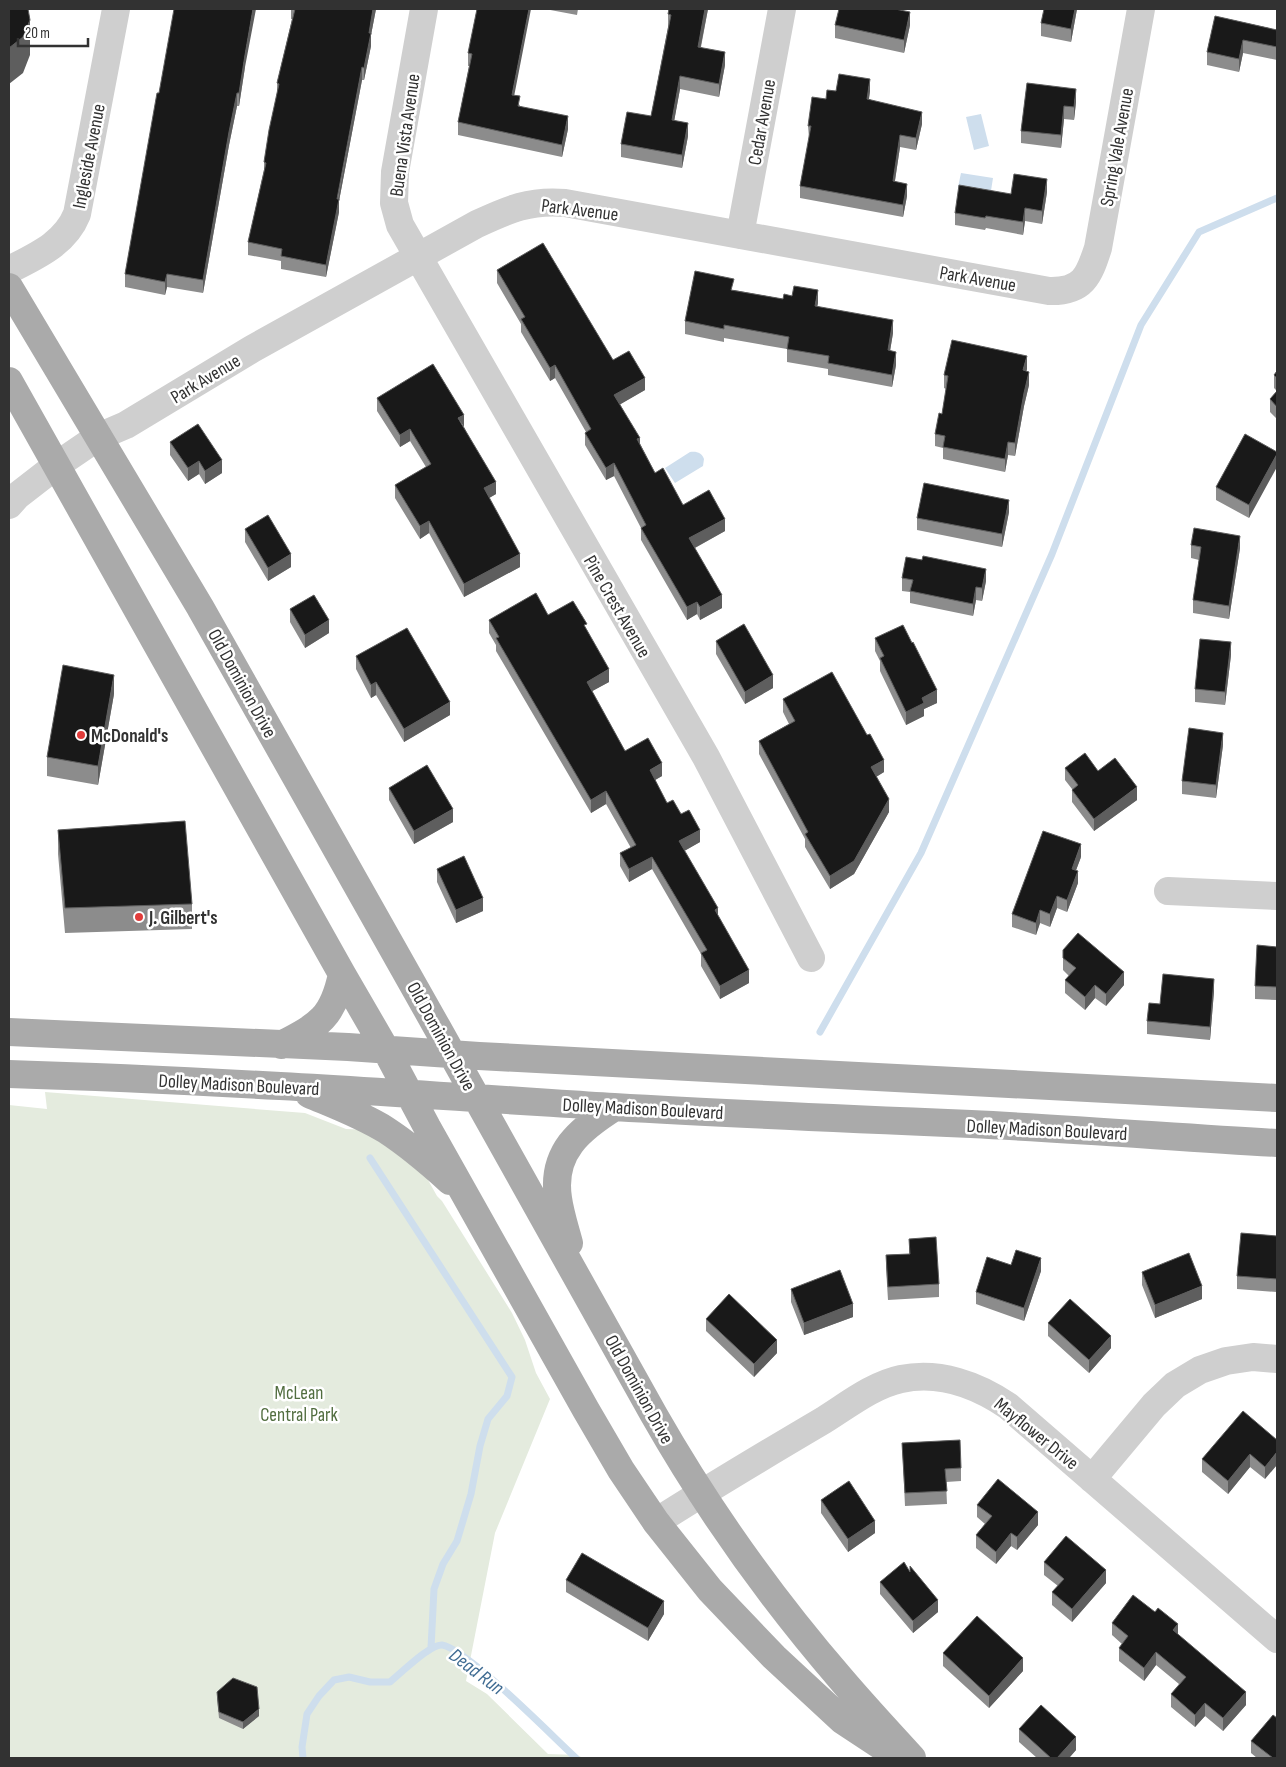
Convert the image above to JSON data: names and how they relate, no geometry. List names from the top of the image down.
{
  "streets": {
    "main road": ["Old Dominion Drive", "Dolley Madison Boulevard"],
    "street": [
      "Cedar Avenue",
      "Buena Vista Avenue",
      "Spring Vale Avenue",
      "Ingleside Avenue",
      "Park Avenue",
      "Pine Crest Avenue",
      "Mayflower Drive"
    ]
  },
  "crossings": [
    ["Cedar Avenue", "Park Avenue"],
    ["Buena Vista Avenue", "Park Avenue"],
    ["Buena Vista Avenue", "Pine Crest Avenue"],
    ["Spring Vale Avenue", "Park Avenue"],
    ["Park Avenue", "Pine Crest Avenue"],
    ["Park Avenue", "Old Dominion Drive"],
    ["Old Dominion Drive", "Dolley Madison Boulevard"],
    ["Old Dominion Drive", "Mayflower Drive"]
  ],
  "water": ["Dead Run"],
  "parks": ["McLean Central Park"],
  "places": ["McDonald's", "J. Gilbert's"],
  "scale_bar": "20 m"
}
